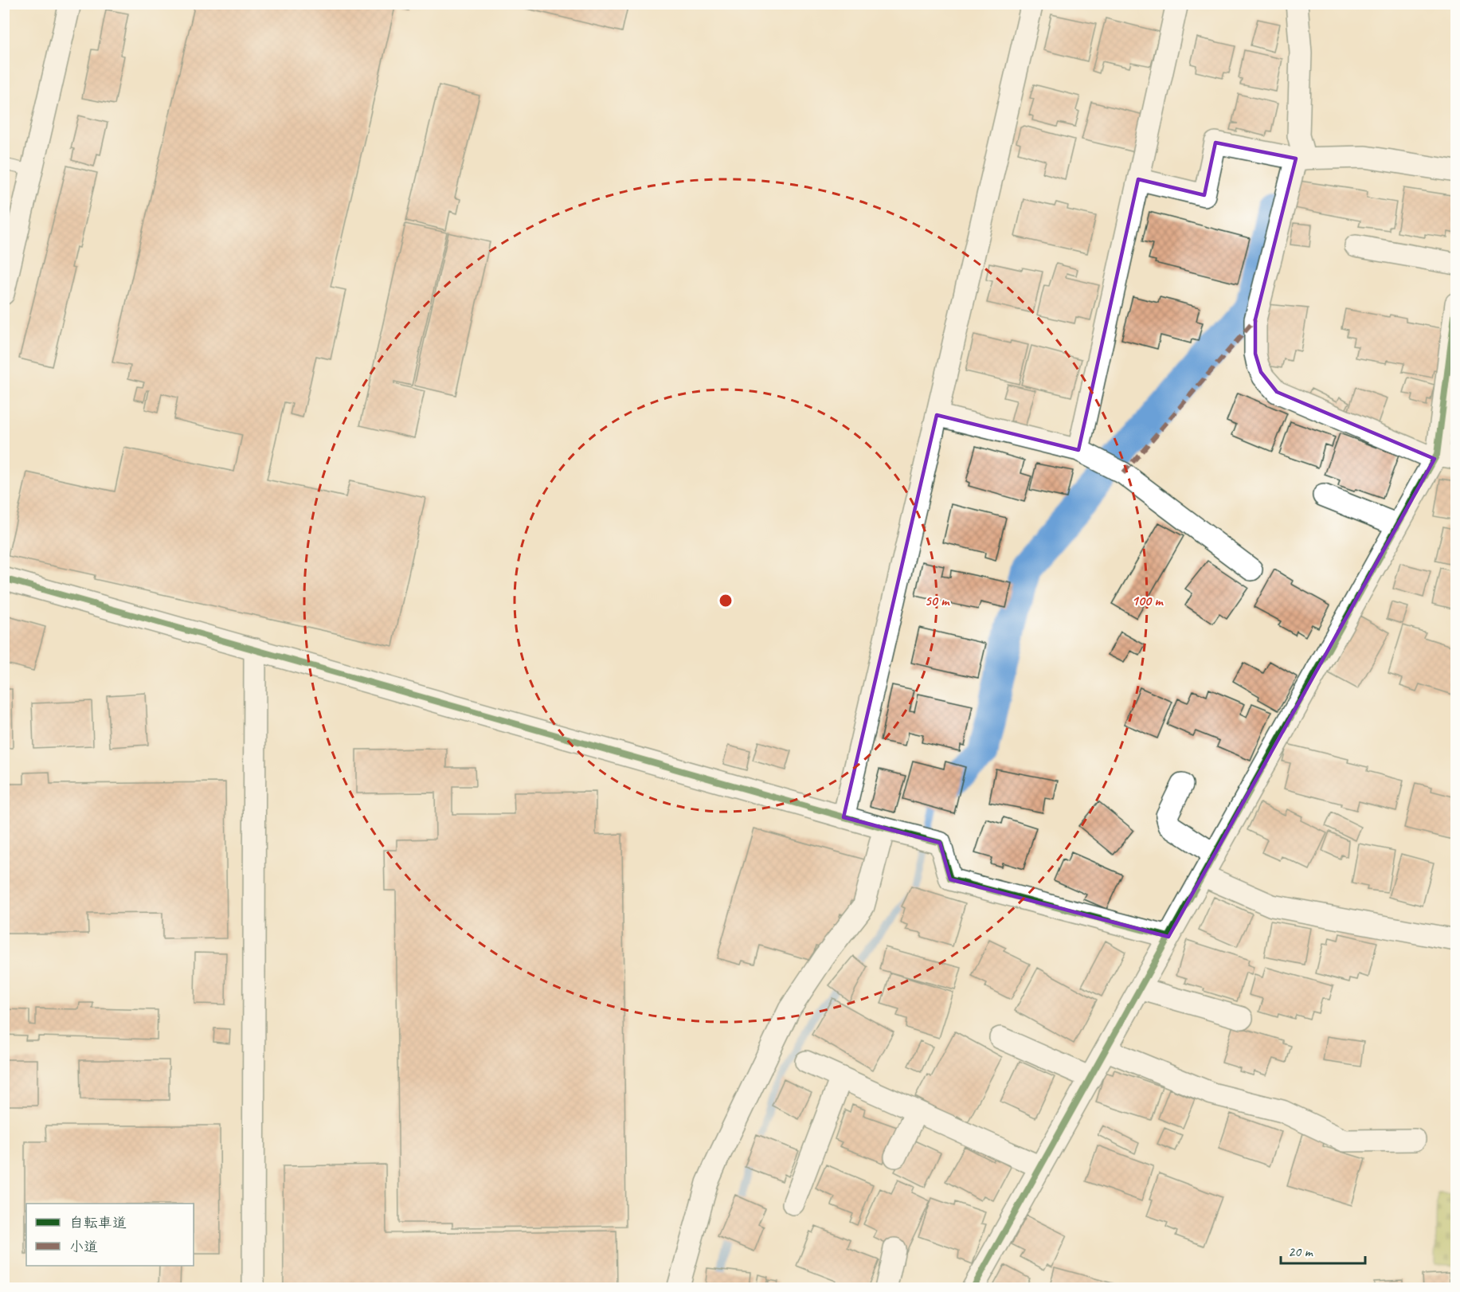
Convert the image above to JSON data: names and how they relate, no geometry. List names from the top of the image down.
{
  "legend": ["自転車道", "小道"],
  "scale_bar": "20 m",
  "rings": ["50 m", "100 m"]
}
